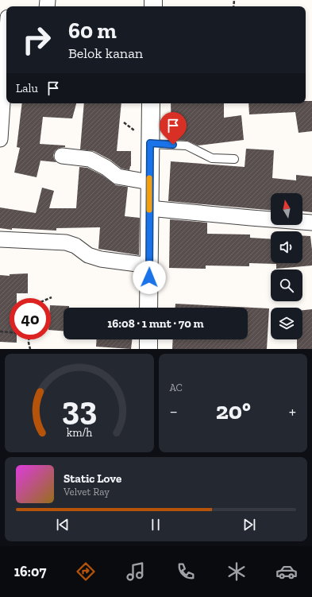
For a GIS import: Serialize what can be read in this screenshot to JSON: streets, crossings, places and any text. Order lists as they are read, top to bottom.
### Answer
{
  "north": "top",
  "page": {
    "turn": ["60 m", "Belok kanan"],
    "then": "Lalu",
    "limit": "40",
    "trip": "16:08 · 1 mnt · 70 m",
    "tile": "AC",
    "heat": ["−", "20°", "+"],
    "song": ["Static Love", "Velvet Ray"],
    "tabs": "16:07",
    "gauge": ["33", "km/h"]
  }
}
